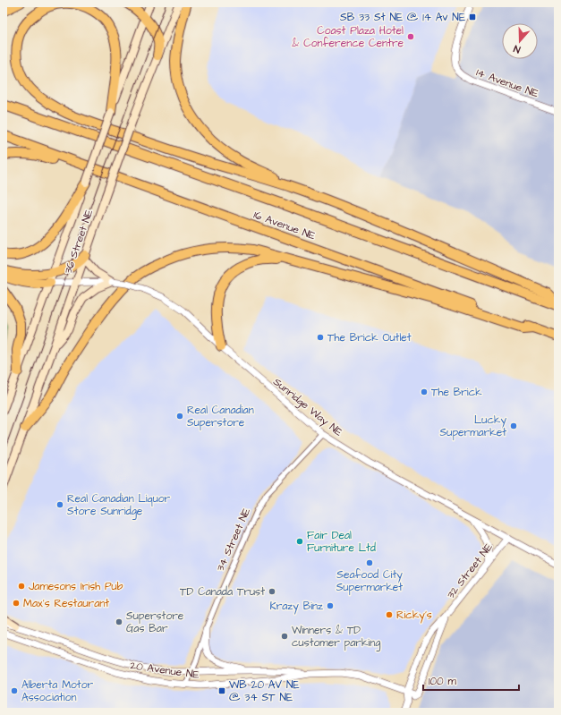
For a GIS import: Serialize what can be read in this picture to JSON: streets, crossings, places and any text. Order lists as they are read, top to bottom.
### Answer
{
  "streets": {
    "highway": ["16 Avenue NE"],
    "main road": ["36 Street NE"],
    "street": [
      "14 Avenue NE",
      "Sunridge Way NE",
      "34 Street NE",
      "32 Street NE",
      "20 Avenue NE"
    ]
  },
  "crossings": [
    ["36 Street NE", "Sunridge Way NE"],
    ["Sunridge Way NE", "34 Street NE"],
    ["Sunridge Way NE", "32 Street NE"],
    ["34 Street NE", "20 Avenue NE"],
    ["32 Street NE", "20 Avenue NE"]
  ],
  "places": {
    "transit": ["SB 33 St NE @ 14 Av NE", "WB 20 AV NE @ 34 ST NE"],
    "other": [
      "Coast Plaza Hotel & Conference Centre",
      "The Brick Outlet",
      "The Brick",
      "Real Canadian Superstore",
      "Lucky Supermarket",
      "Real Canadian Liquor Store Sunridge",
      "Fair Deal Furniture Ltd",
      "Seafood City Supermarket",
      "Jamesons Irish Pub",
      "TD Canada Trust",
      "Max's Restaurant",
      "Krazy Binz",
      "Ricky's",
      "Superstore Gas Bar",
      "Winners & TD customer parking",
      "Alberta Motor Association"
    ]
  },
  "scale_bar": "100 m",
  "north": "bottom"
}
